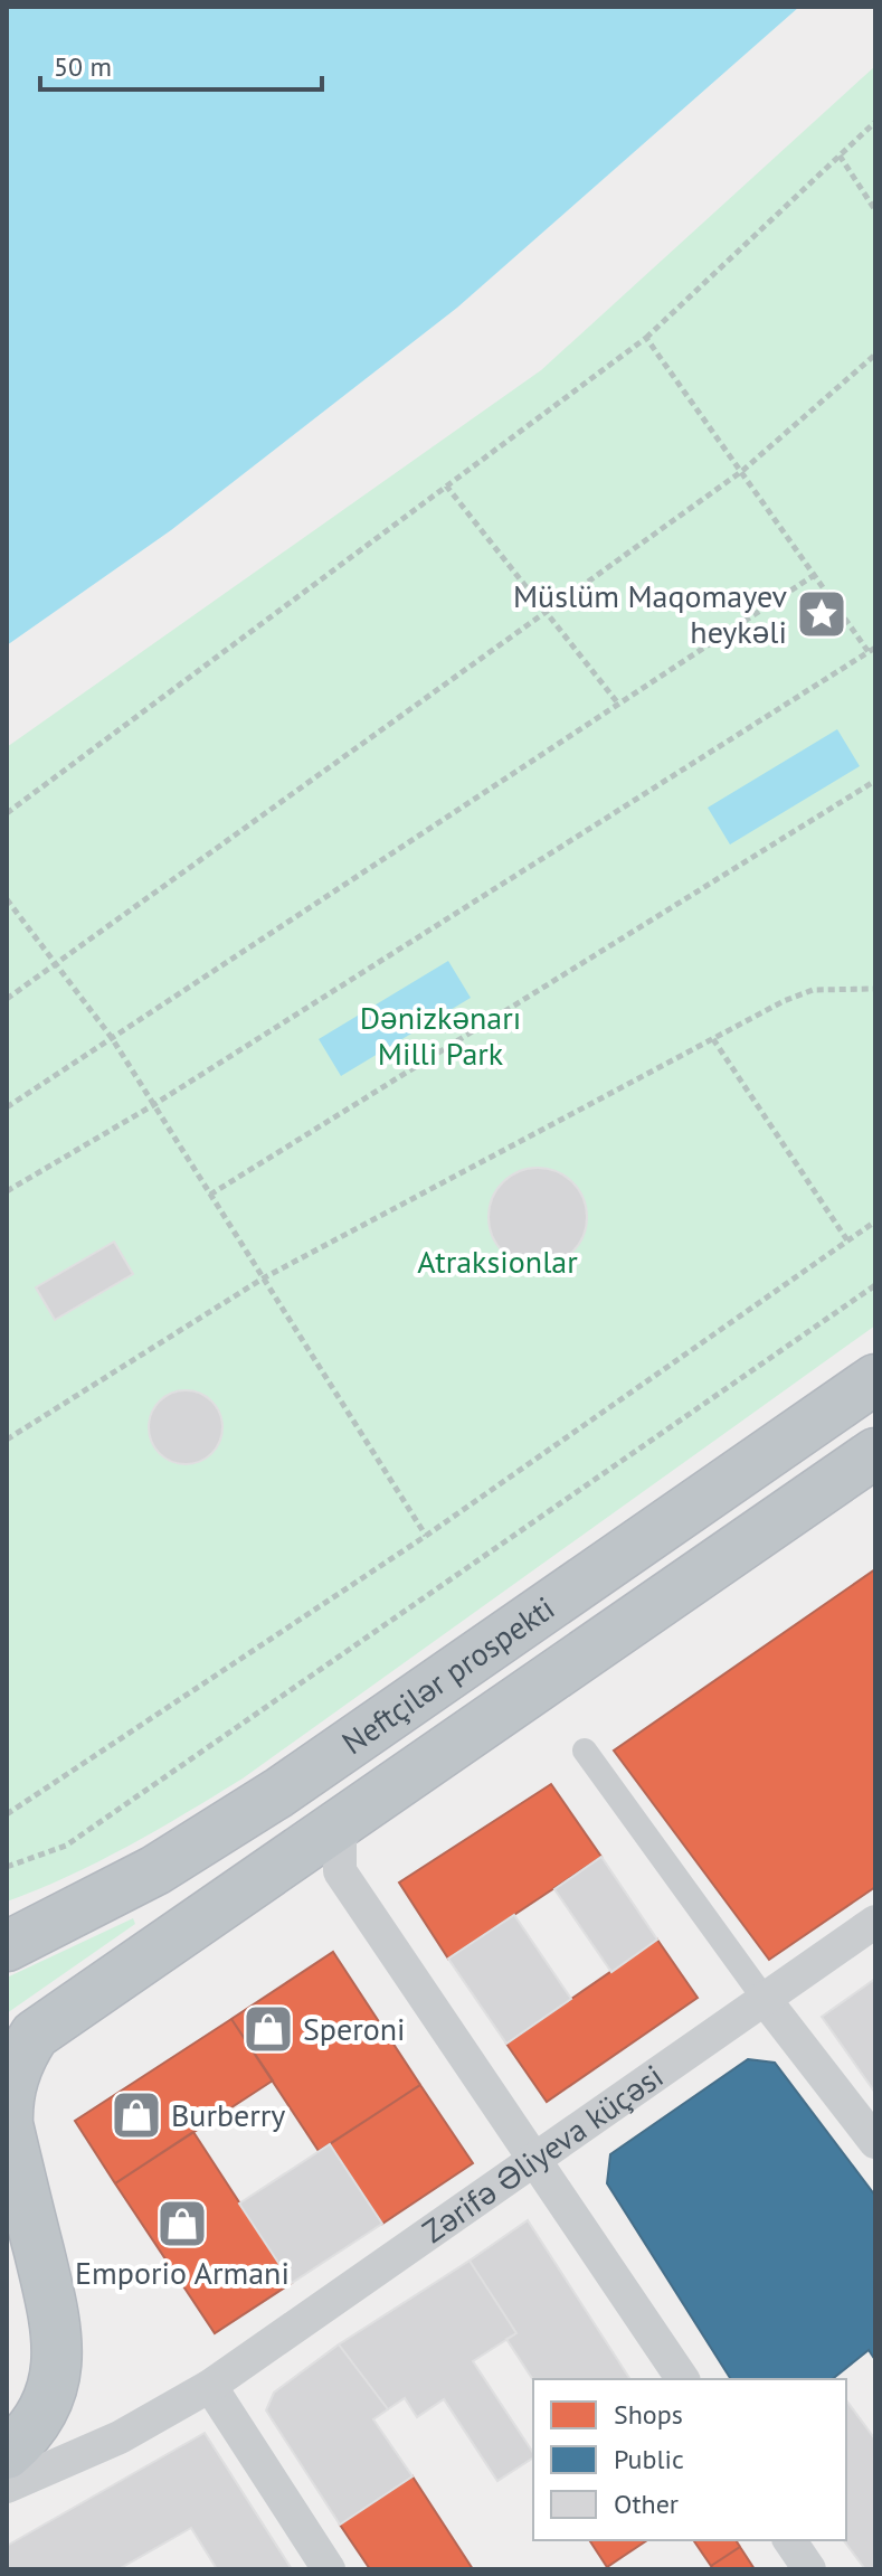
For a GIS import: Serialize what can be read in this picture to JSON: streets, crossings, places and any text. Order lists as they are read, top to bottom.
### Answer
{
  "streets": {
    "highway": ["Neftçilər prospekti"],
    "street": ["Zərifə Əliyeva küçəsi"]
  },
  "parks": ["Dənizkənarı Milli Park", "Atraksionlar"],
  "places": {
    "place": ["Müslüm Maqomayev heykəli"],
    "shop": ["Speroni", "Burberry", "Emporio Armani"]
  },
  "legend": ["Shops", "Public", "Other"],
  "scale_bar": "50 m"
}
